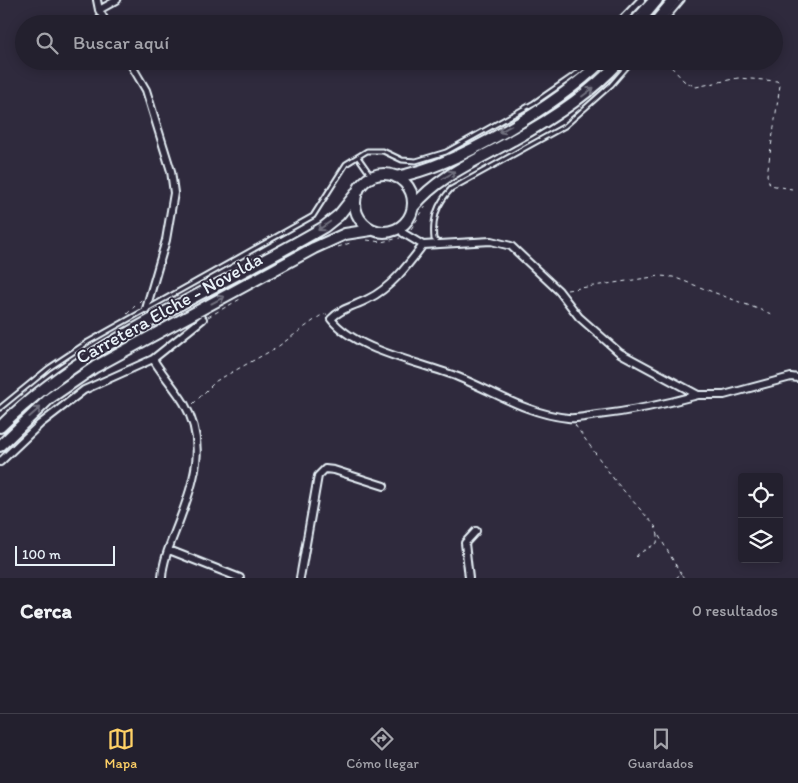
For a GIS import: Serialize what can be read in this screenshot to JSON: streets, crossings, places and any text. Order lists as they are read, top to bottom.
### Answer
{
  "streets": {
    "main road": ["Carretera Elche - Novelda"]
  },
  "scale_bar": "100 m",
  "page": {
    "search": "Buscar aquí",
    "scale": "100 m",
    "heading": ["Cerca", "0 resultados"],
    "nav": ["Mapa", "Cómo llegar", "Guardados"]
  }
}
